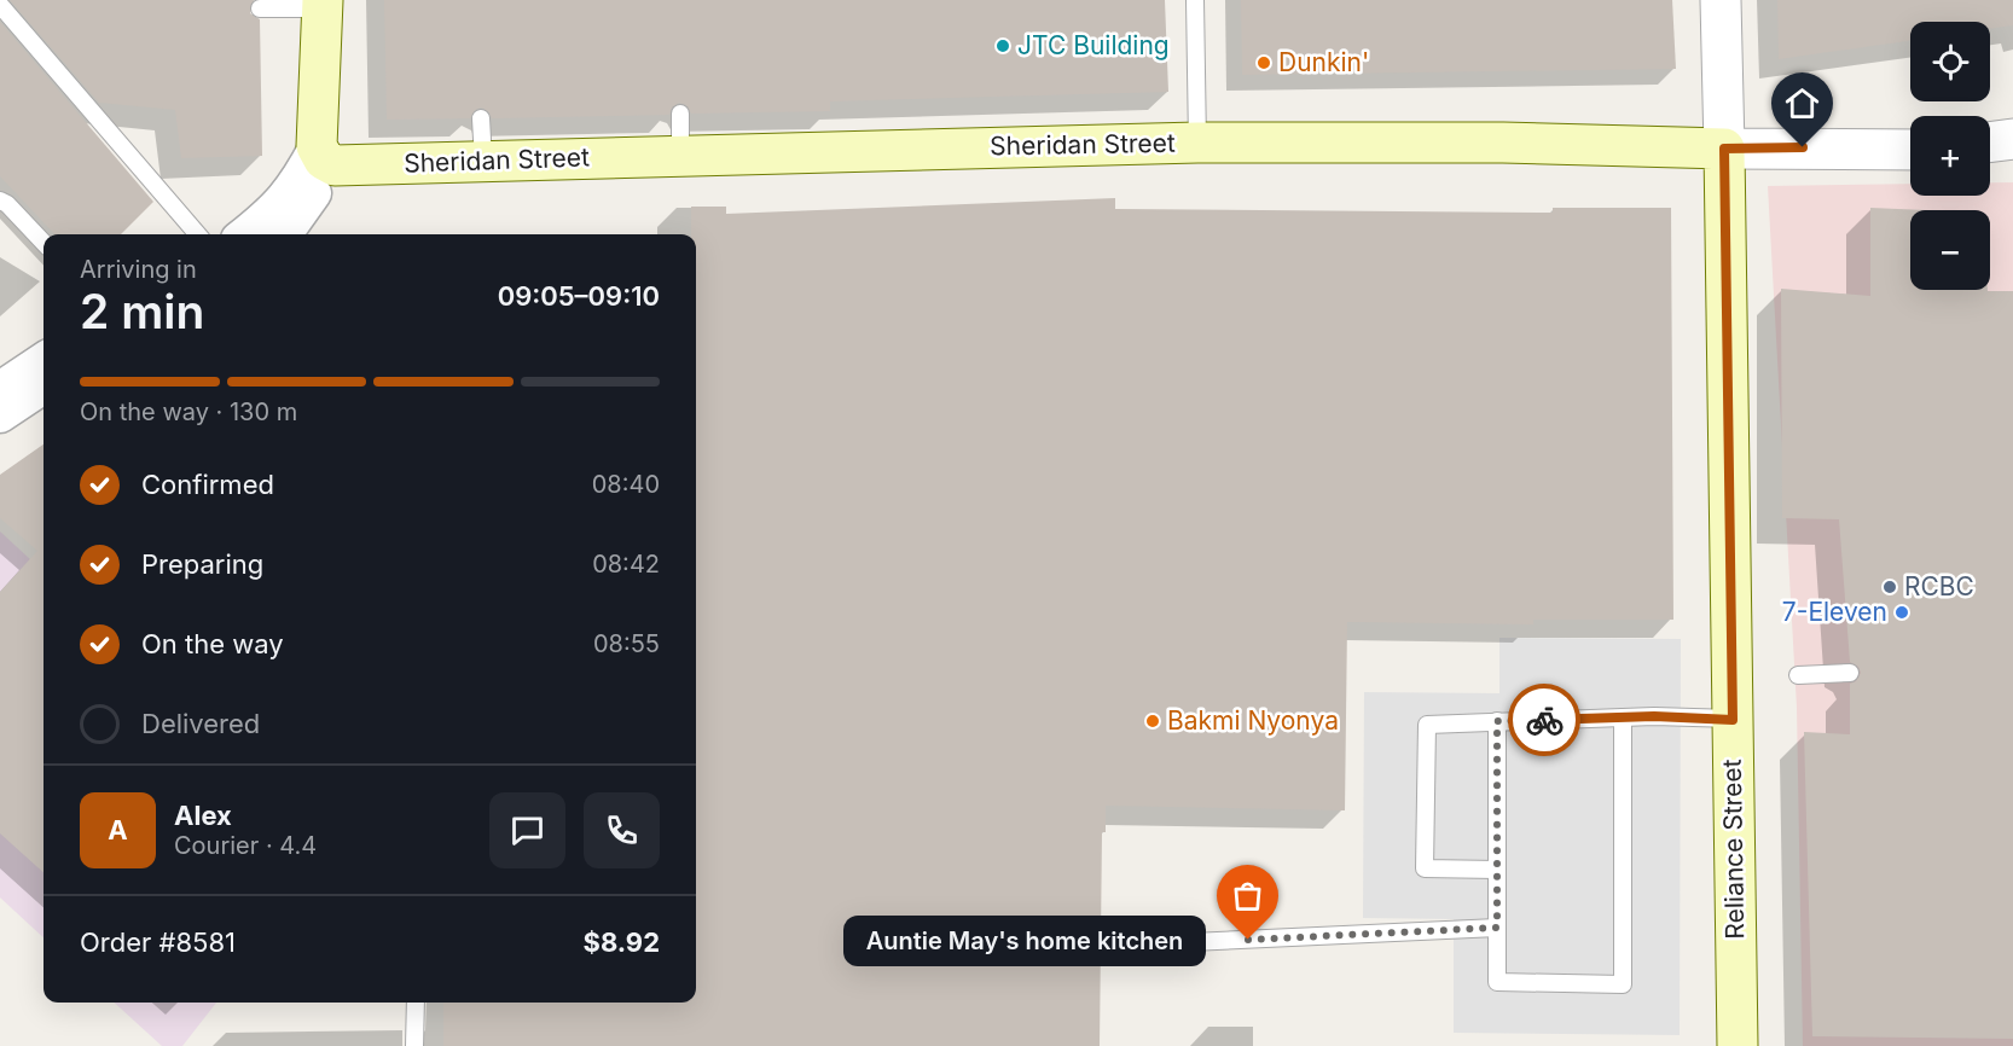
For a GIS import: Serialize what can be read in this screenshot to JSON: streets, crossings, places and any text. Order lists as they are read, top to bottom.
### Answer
{
  "streets": {
    "main road": ["Sheridan Street", "Reliance Street"]
  },
  "crossings": [
    ["Sheridan Street", "Reliance Street"]
  ],
  "places": [
    "JTC Building",
    "Dunkin'",
    "RCBC",
    "7-Eleven",
    "Bakmi Nyonya",
    "Auntie May's home kitchen"
  ],
  "page": {
    "map_buttons": ["+", "−"],
    "heading": ["2 min", "Arriving in", "09:05–09:10"],
    "panel": [
      "Alex",
      "Courier · 4.4",
      "Order #8581",
      "$8.92"
    ],
    "bar": "On the way · 130 m",
    "list": [
      ["Confirmed", "08:40"],
      ["Preparing", "08:42"],
      ["On the way", "08:55"],
      "Delivered"
    ],
    "round": "A",
    "bubble": "Auntie May's home kitchen"
  }
}
